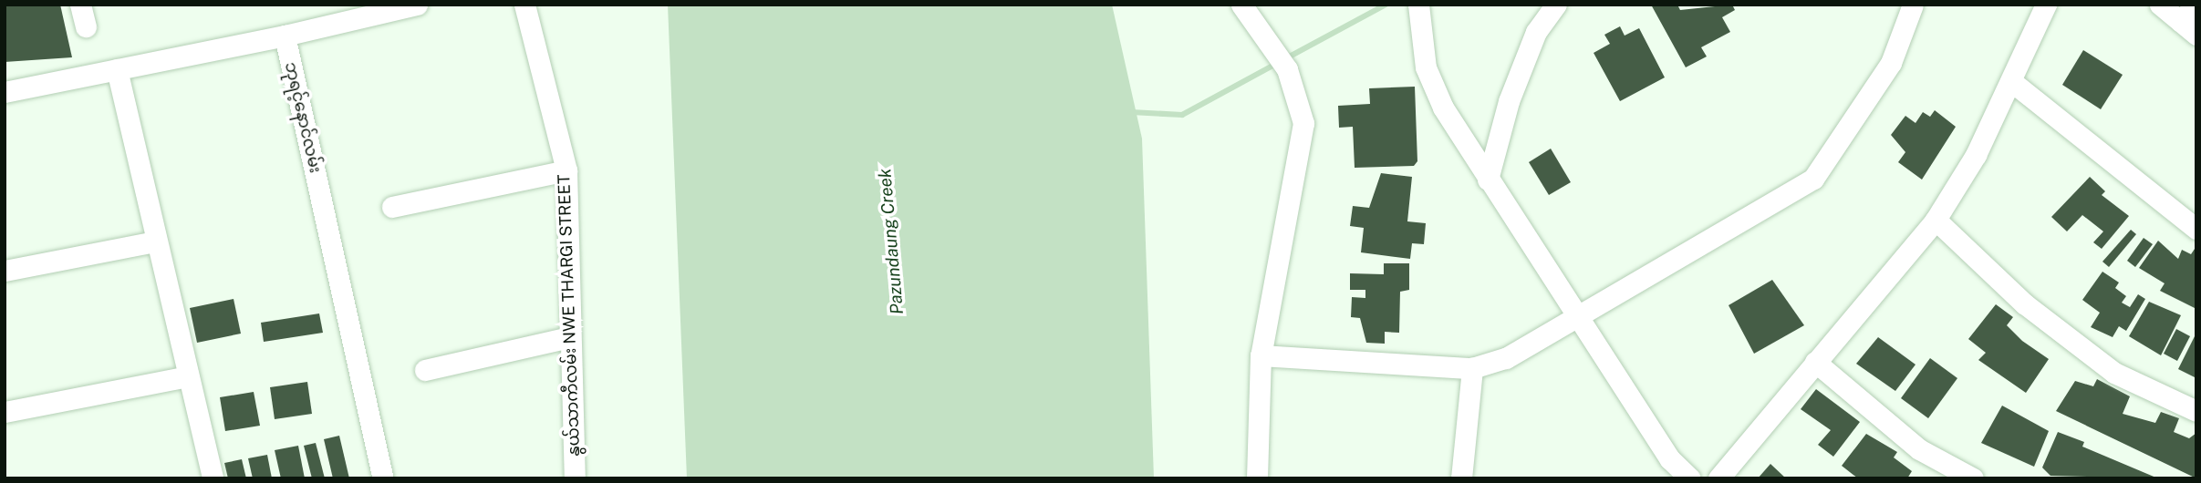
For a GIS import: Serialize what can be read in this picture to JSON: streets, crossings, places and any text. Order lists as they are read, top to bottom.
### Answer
{
  "streets": {
    "street": ["ဘုရင့်နောင်လမ်း", "နွယ်သာကီလမ်း NWE THARGI STREET"]
  },
  "water": ["Pazundaung Creek"]
}
